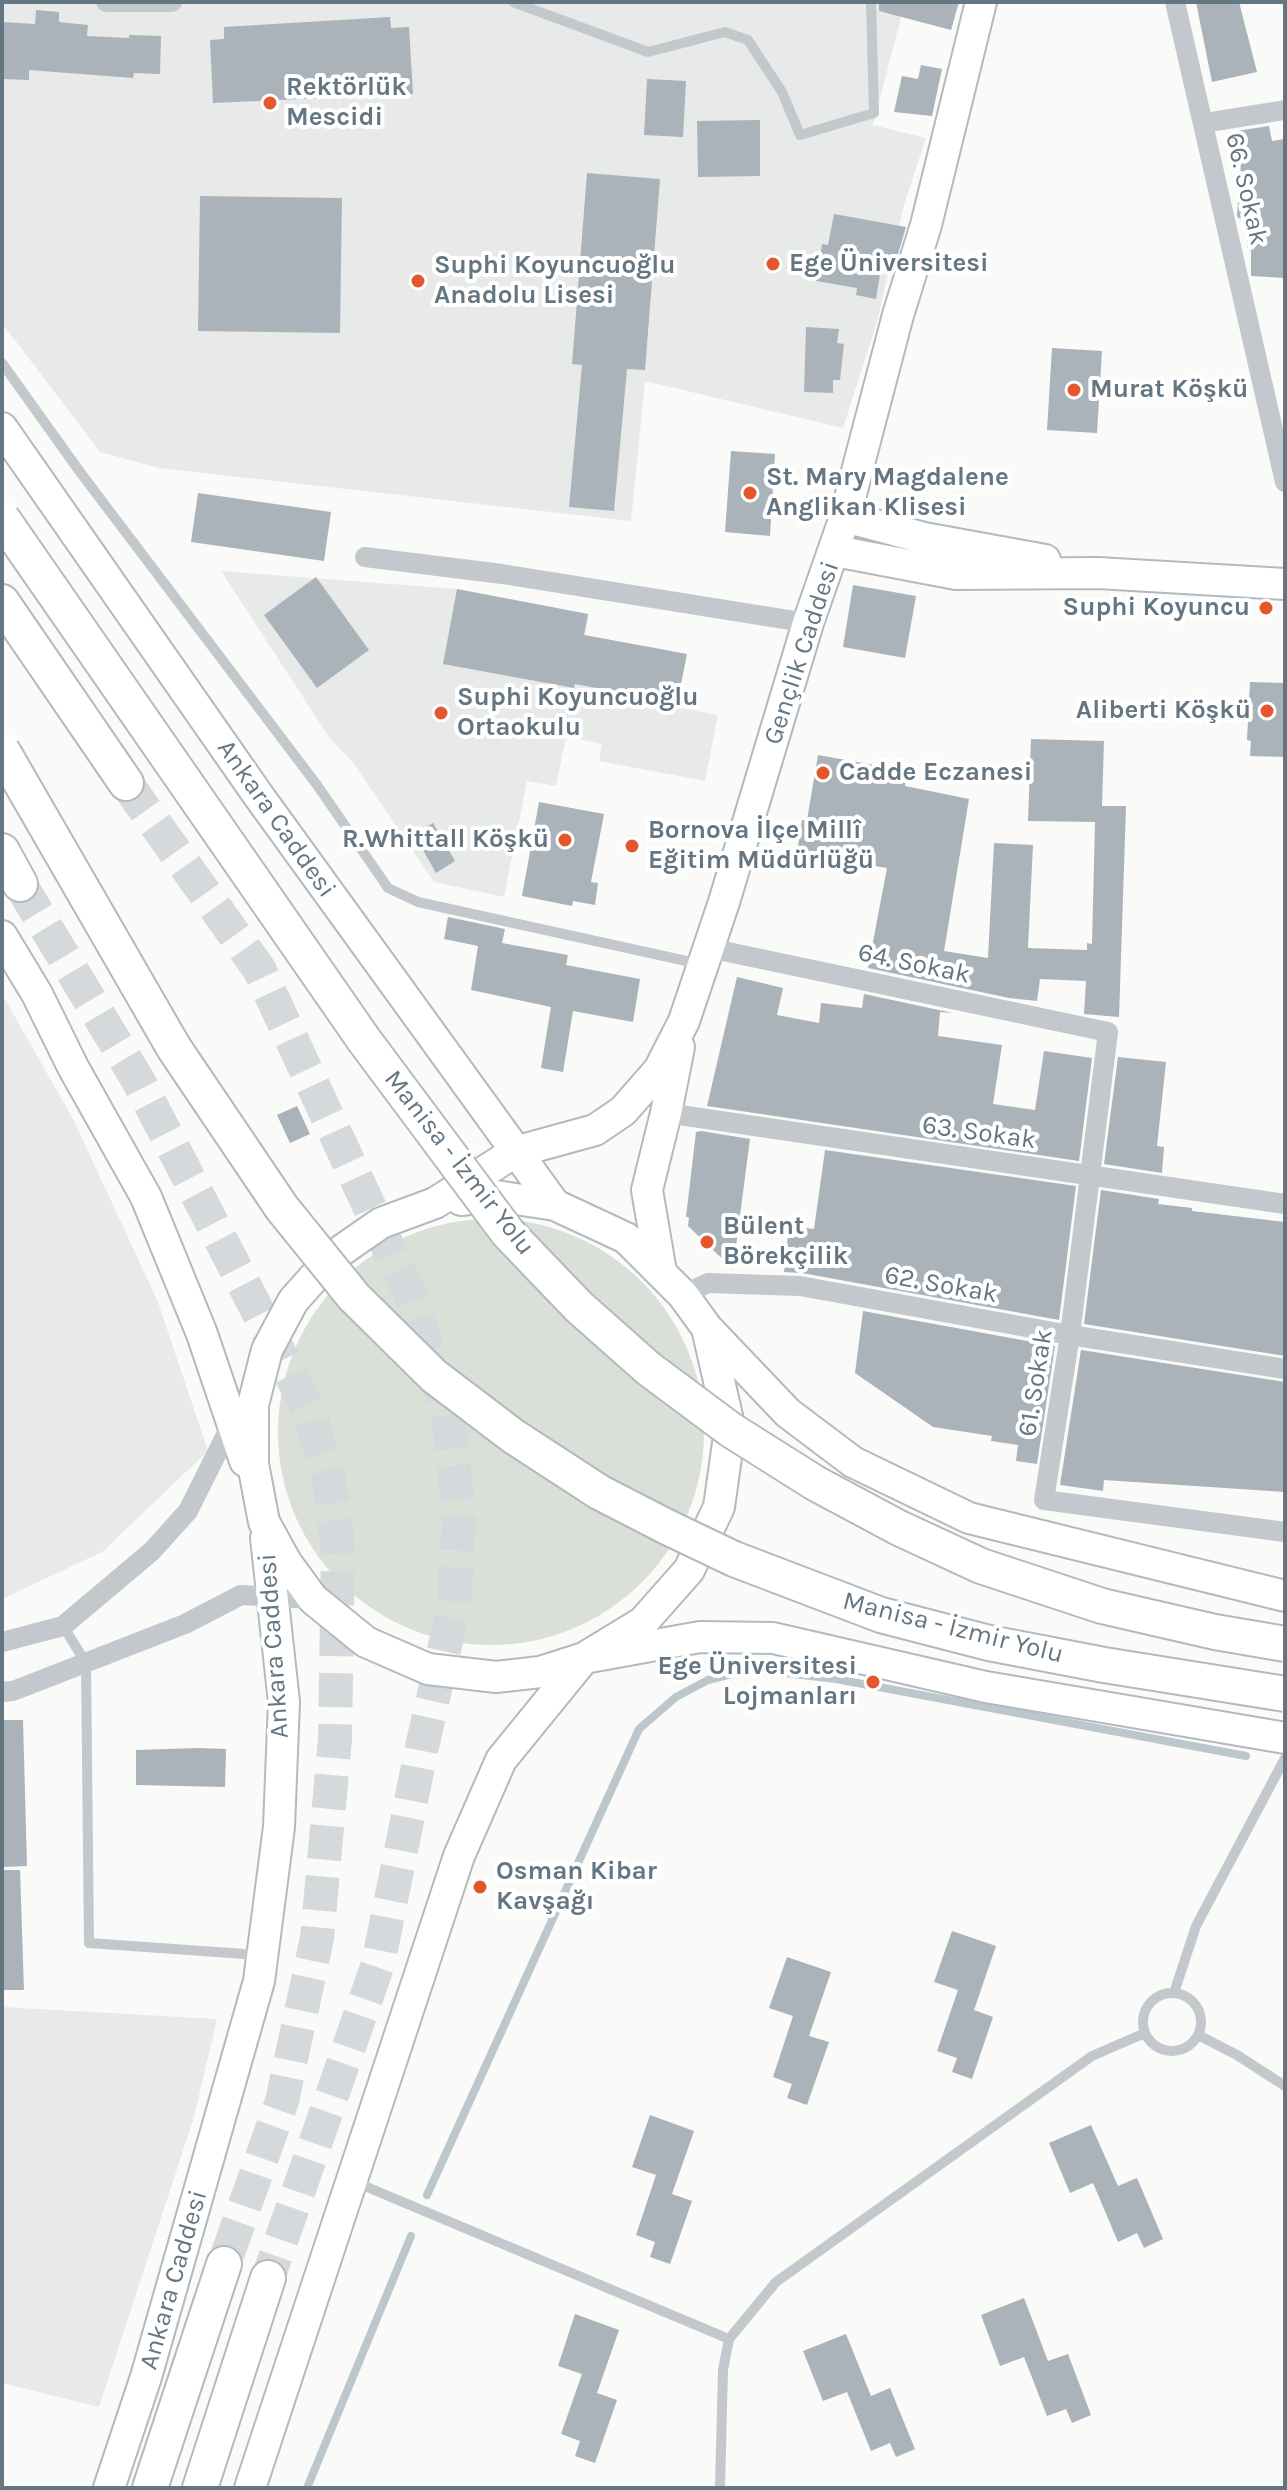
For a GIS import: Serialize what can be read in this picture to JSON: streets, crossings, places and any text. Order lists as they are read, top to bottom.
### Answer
{
  "streets": {
    "highway": ["Ankara Caddesi", "Manisa - İzmir Yolu"],
    "main road": ["Gençlik Caddesi"],
    "street": [
      "66. Sokak",
      "64. Sokak",
      "63. Sokak",
      "62. Sokak",
      "61. Sokak"
    ]
  },
  "crossings": [
    ["Gençlik Caddesi", "Ankara Caddesi"],
    ["Gençlik Caddesi", "64. Sokak"],
    ["Gençlik Caddesi", "63. Sokak"],
    ["64. Sokak", "61. Sokak"],
    ["63. Sokak", "61. Sokak"],
    ["62. Sokak", "61. Sokak"]
  ],
  "places": [
    "Rektörlük Mescidi",
    "Ege Üniversitesi",
    "Suphi Koyuncuoğlu Anadolu Lisesi",
    "Murat Köşkü",
    "St. Mary Magdalene Anglikan Klisesi",
    "Suphi Koyuncu",
    "Aliberti Köşkü",
    "Suphi Koyuncuoğlu Ortaokulu",
    "Cadde Eczanesi",
    "R.Whittall Köşkü",
    "Bornova İlçe Millî Eğitim Müdürlüğü",
    "Bülent Börekçilik",
    "Ege Üniversitesi Lojmanları",
    "Osman Kibar Kavşağı"
  ]
}
